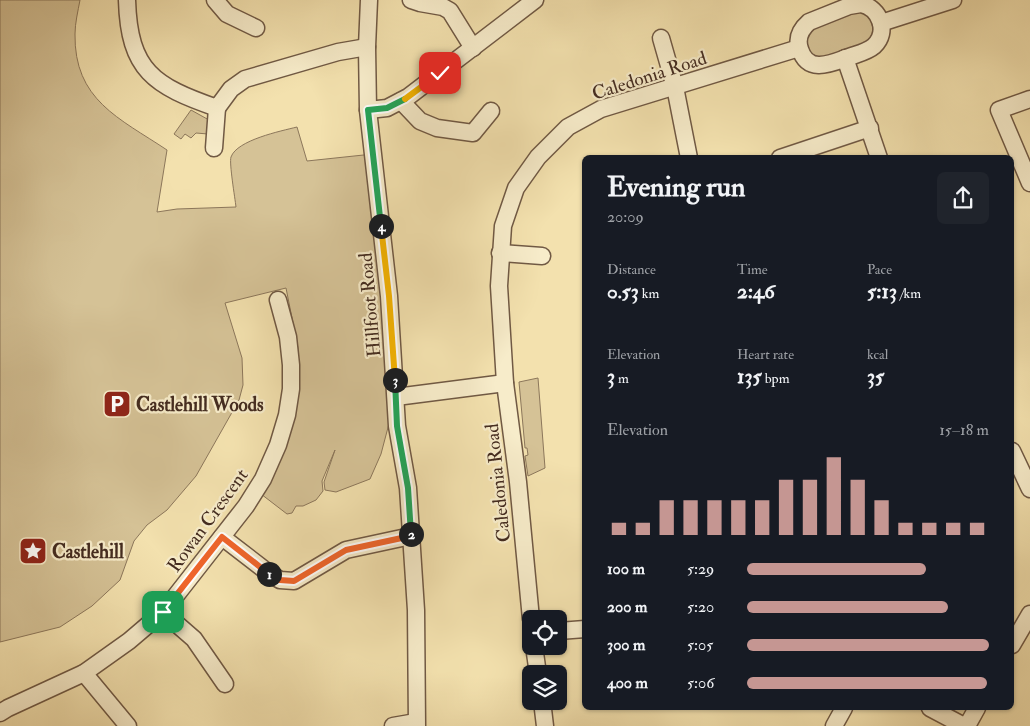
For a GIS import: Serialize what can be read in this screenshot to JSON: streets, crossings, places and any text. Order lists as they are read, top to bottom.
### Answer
{
  "streets": {
    "street": ["Caledonia Road", "Hillfoot Road", "Rowan Crescent"]
  },
  "places": {
    "parking": ["Castlehill Woods"],
    "place": ["Castlehill"]
  },
  "page": {
    "heading": ["Evening run", "20:09"],
    "pins": [
      "4",
      "3",
      "2",
      "1"
    ],
    "stats": [
      ["Distance", "0.53 km"],
      ["Time", "2:46"],
      ["Pace", "5:13 /km"],
      ["Elevation", "3 m"],
      ["Heart rate", "135 bpm"],
      ["kcal", "35"]
    ],
    "chart": ["Elevation", "15–18 m"],
    "list": [
      {
        "name": "100 m",
        "note": "5:29"
      },
      {
        "name": "200 m",
        "note": "5:20"
      },
      {
        "name": "300 m",
        "note": "5:05"
      },
      {
        "name": "400 m",
        "note": "5:06"
      }
    ]
  }
}
